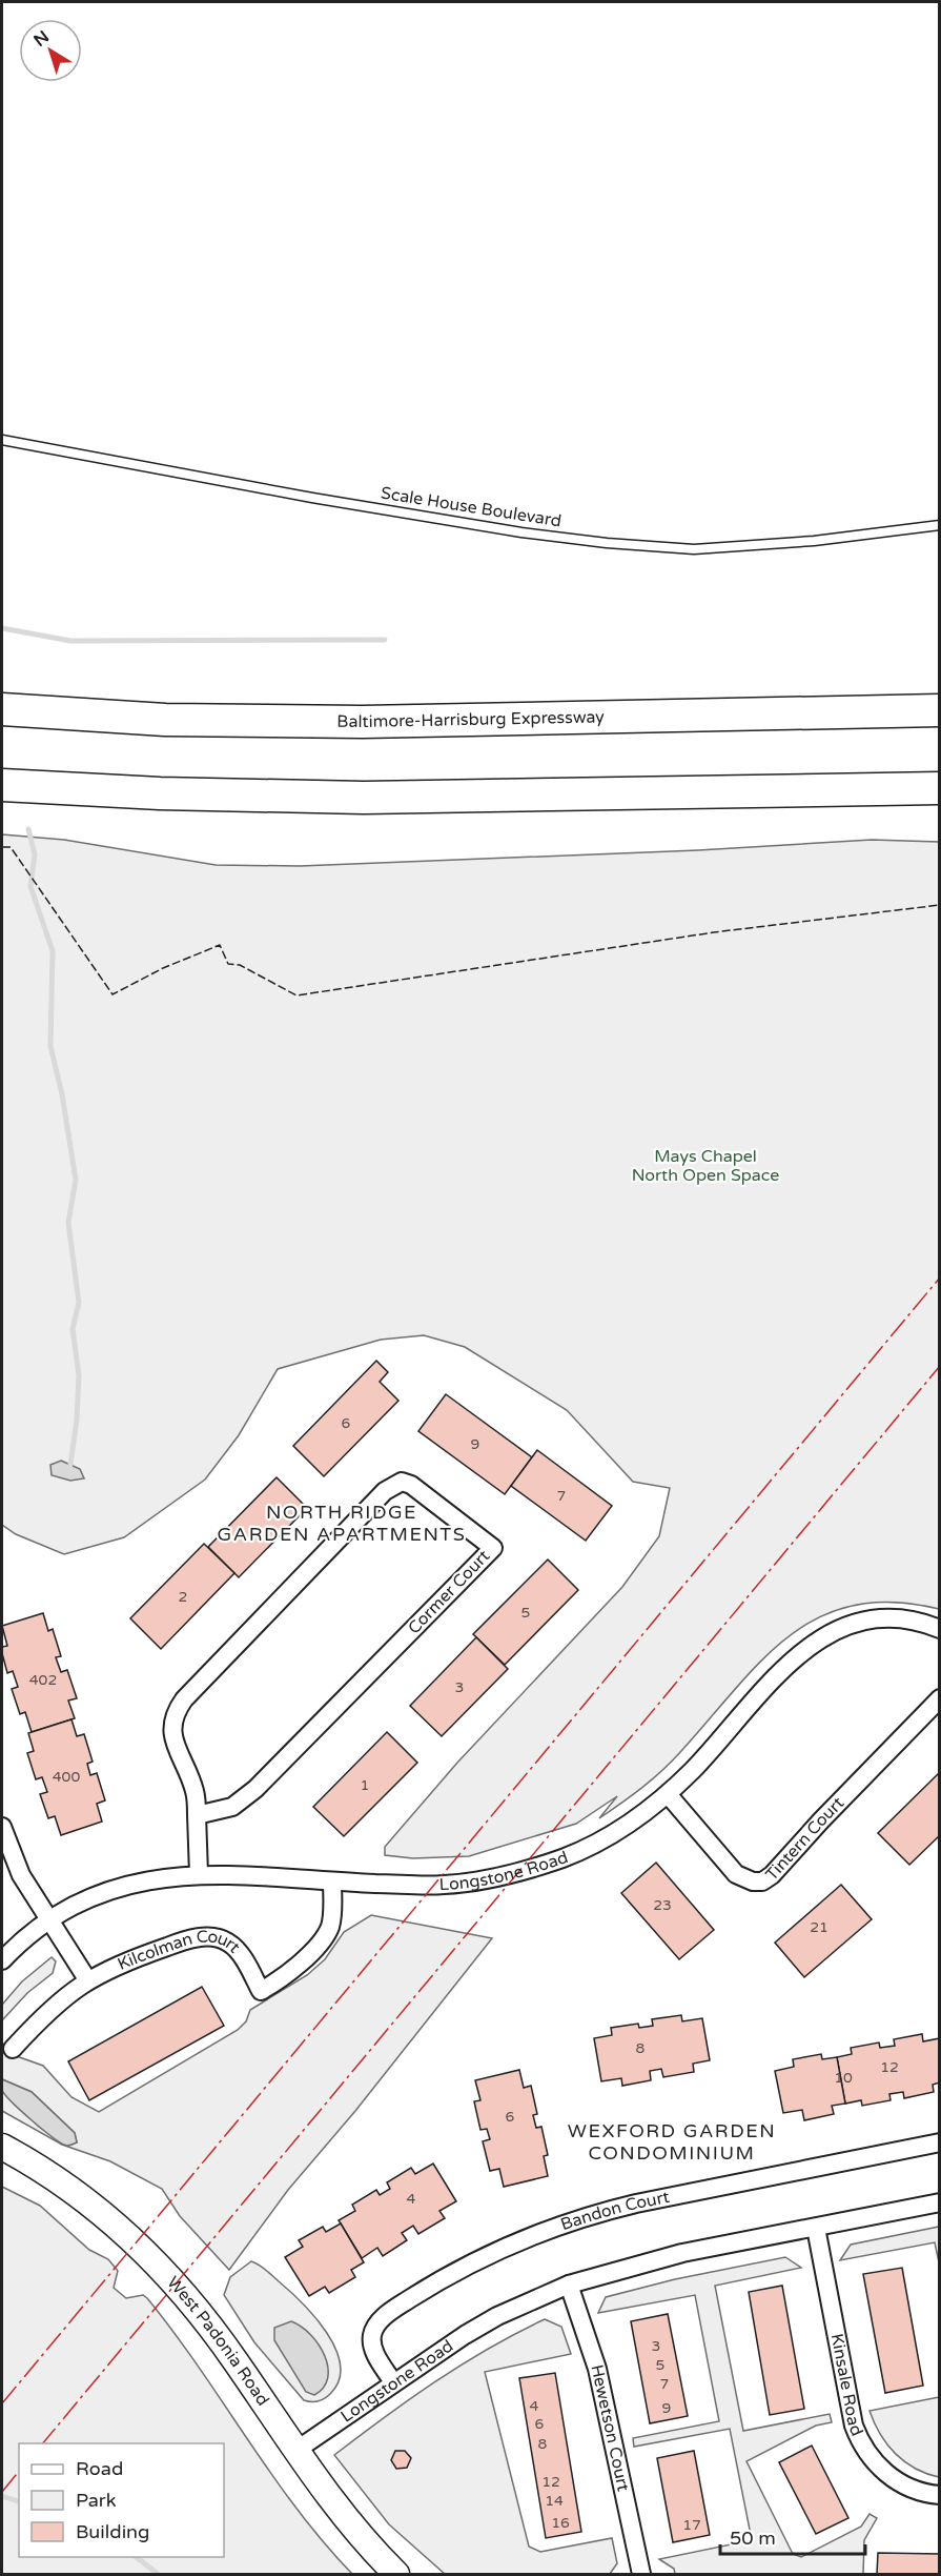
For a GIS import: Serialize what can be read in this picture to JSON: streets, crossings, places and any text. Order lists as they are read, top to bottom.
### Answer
{
  "streets": {
    "highway": ["Baltimore-Harrisburg Expressway"],
    "main road": ["West Padonia Road"],
    "street": [
      "Cormer Court",
      "Tintern Court",
      "Longstone Road",
      "Kilcolman Court",
      "Bandon Court",
      "Kinsale Road",
      "Hewetson Court"
    ],
    "lane": ["Scale House Boulevard"]
  },
  "crossings": [
    ["Cormer Court", "Longstone Road"],
    ["Tintern Court", "Longstone Road"],
    ["Longstone Road", "Kilcolman Court"],
    ["Longstone Road", "Bandon Court"],
    ["Longstone Road", "West Padonia Road"],
    ["Longstone Road", "Kinsale Road"],
    ["Longstone Road", "Hewetson Court"]
  ],
  "districts": ["NORTH RIDGE GARDEN APARTMENTS", "WEXFORD GARDEN CONDOMINIUM"],
  "parks": ["Mays Chapel North Open Space"],
  "house_numbers": [
    "6",
    "9",
    "7",
    "2",
    "5",
    "402",
    "3",
    "400",
    "1",
    "23",
    "21",
    "8",
    "12",
    "10",
    "6",
    "4",
    "3",
    "5",
    "7",
    "4",
    "9",
    "6",
    "8",
    "12",
    "14",
    "16",
    "17"
  ],
  "legend": ["Road", "Park", "Building"],
  "scale_bar": "50 m",
  "north": "top left"
}
